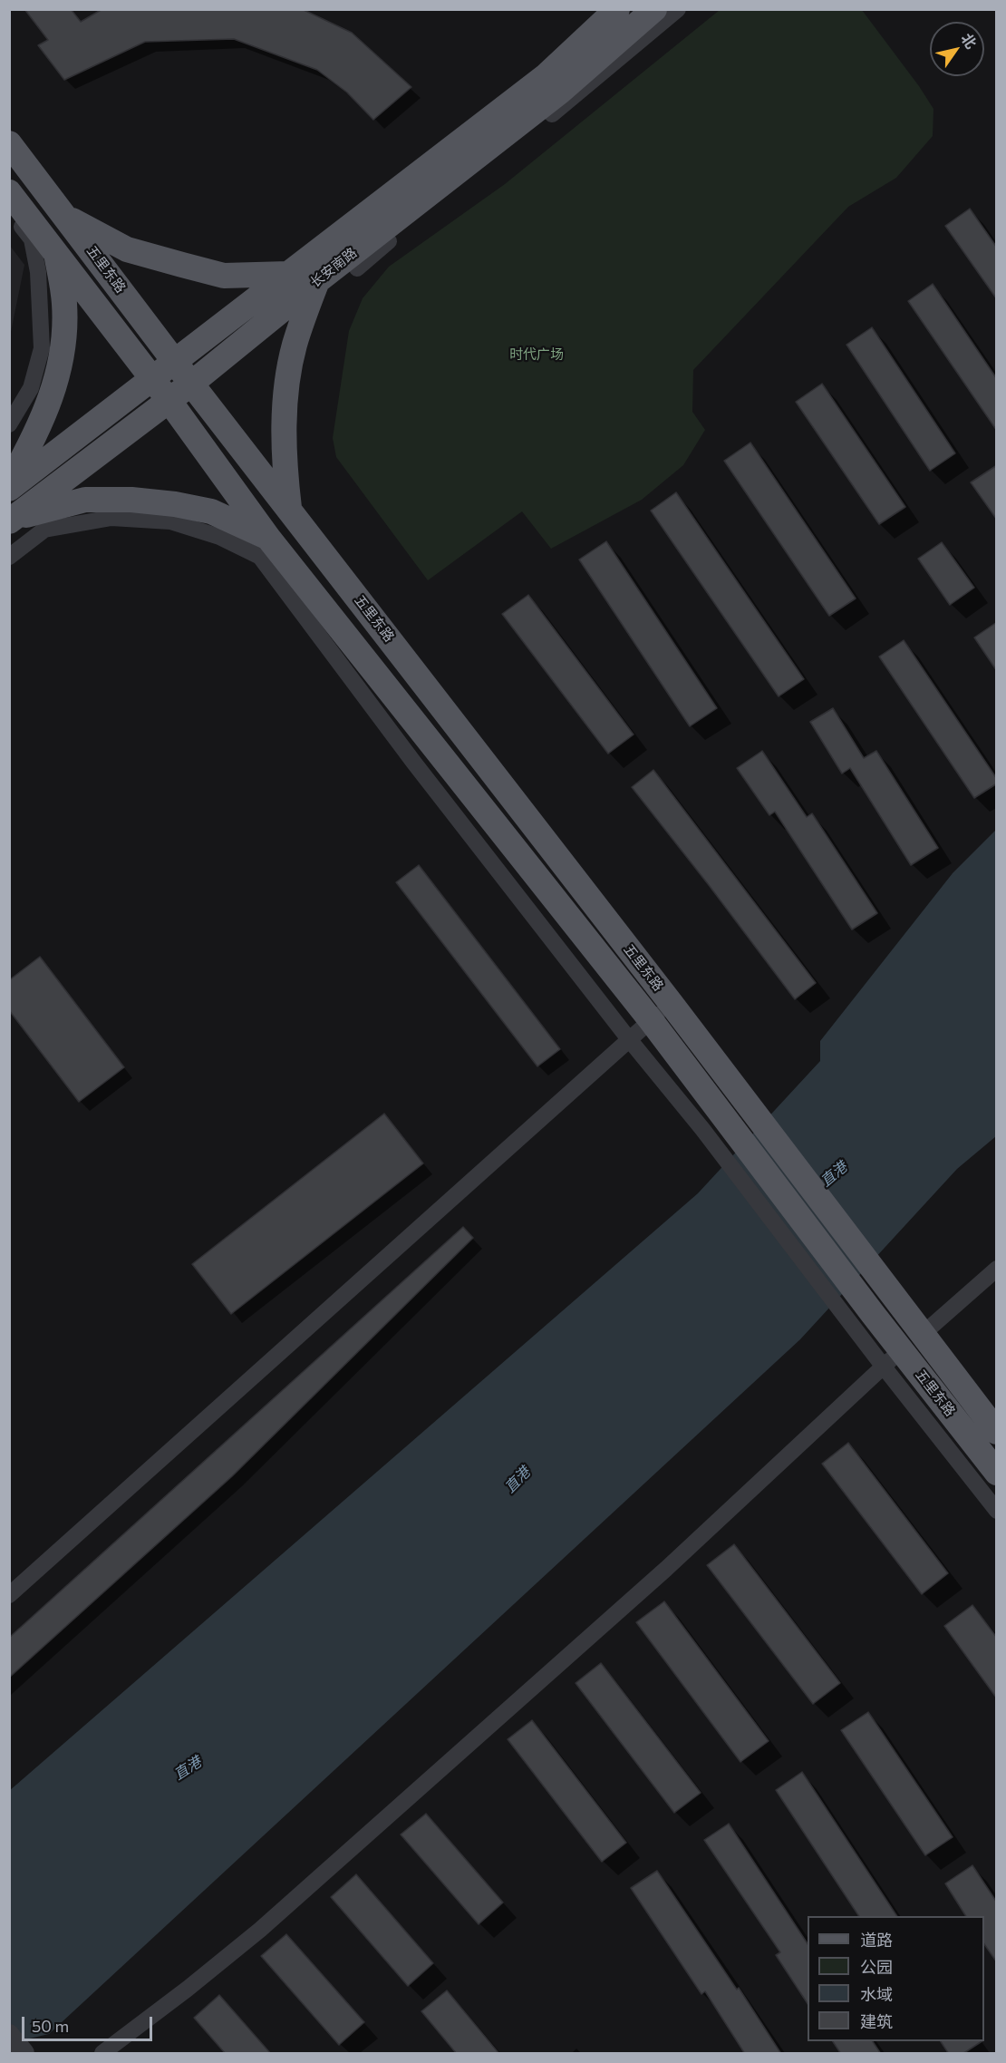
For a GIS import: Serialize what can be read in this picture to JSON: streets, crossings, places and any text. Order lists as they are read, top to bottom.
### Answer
{
  "streets": {
    "main road": ["长安南路", "五里东路"]
  },
  "crossings": [
    ["长安南路", "五里东路"]
  ],
  "water": ["直港"],
  "parks": ["时代广场"],
  "legend": [
    "道路",
    "公园",
    "水域",
    "建筑"
  ],
  "scale_bar": "50 m",
  "north": "top right"
}
